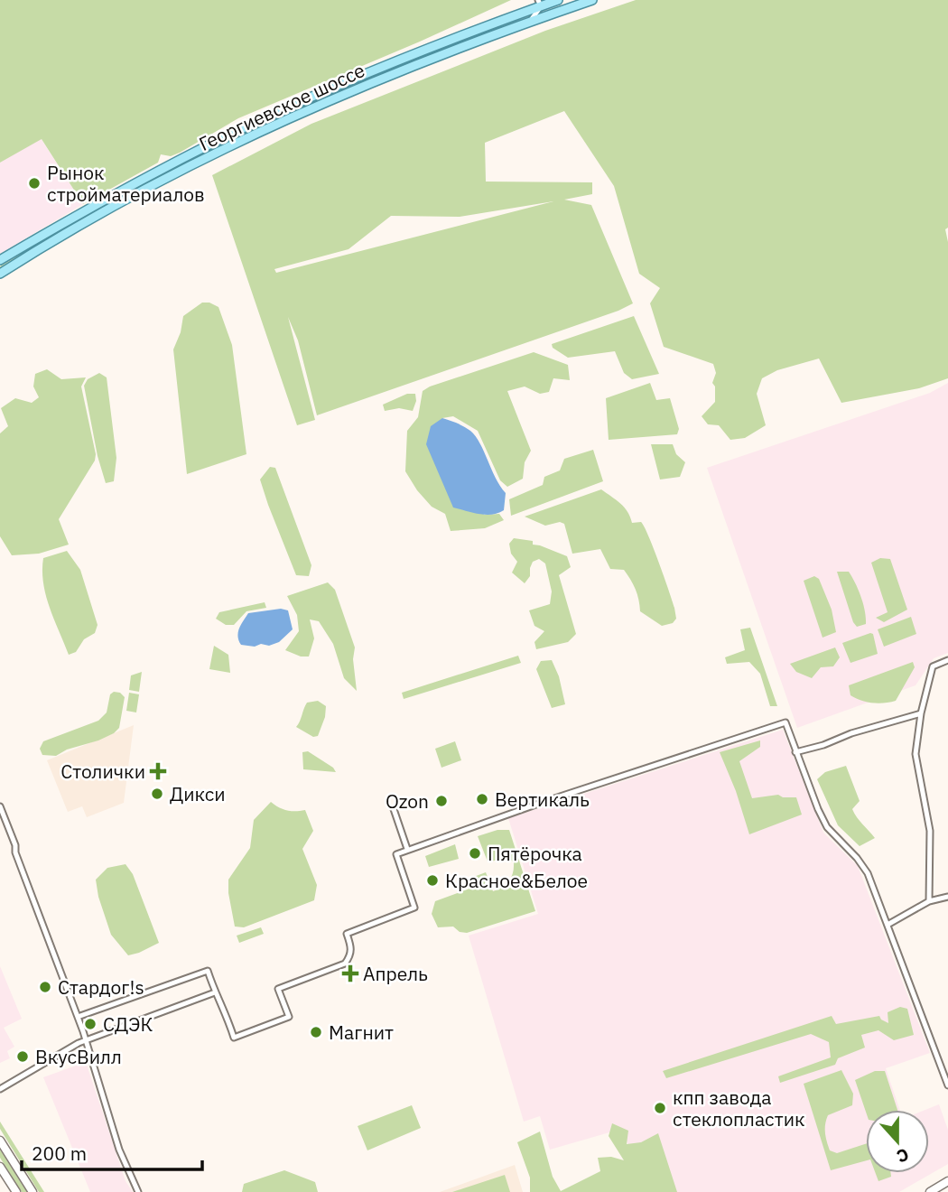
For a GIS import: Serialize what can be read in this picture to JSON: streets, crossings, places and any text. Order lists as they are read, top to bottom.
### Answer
{
  "streets": {
    "main road": ["Георгиевское шоссе"]
  },
  "places": {
    "other": [
      "Рынок стройматериалов",
      "Дикси",
      "Вертикаль",
      "Ozon",
      "Пятёрочка",
      "Красное&Белое",
      "Стардог!s",
      "СДЭК",
      "Магнит",
      "ВкусВилл",
      "кпп завода стеклопластик"
    ],
    "health": ["Столички", "Апрель"]
  },
  "scale_bar": "200 m",
  "north": "bottom"
}
